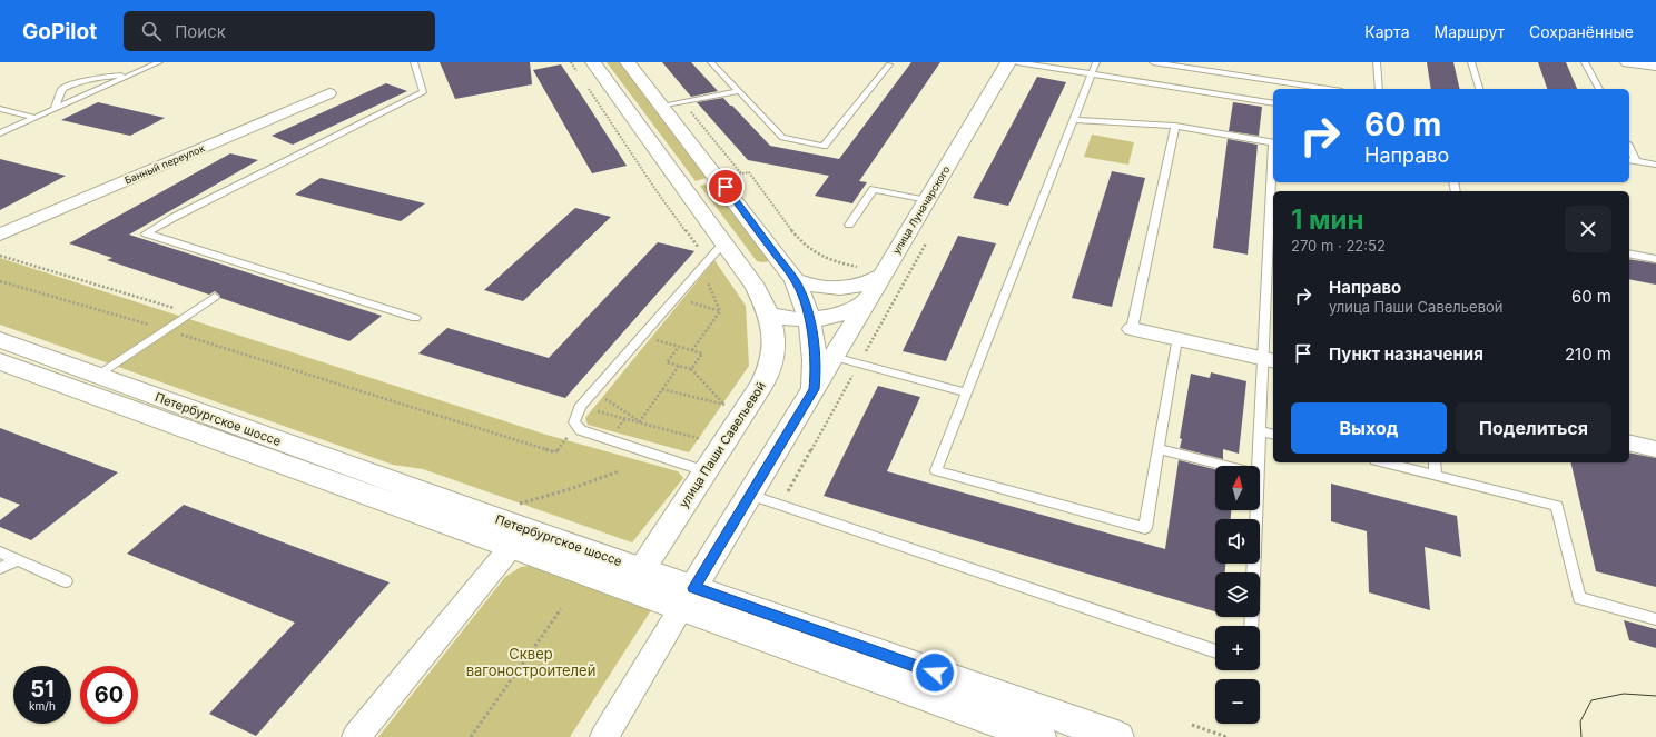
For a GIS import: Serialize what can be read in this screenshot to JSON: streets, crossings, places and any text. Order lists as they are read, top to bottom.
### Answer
{
  "streets": {
    "main road": ["улица Луначарского", "Петербургское шоссе", "улица Паши Савельевой"],
    "street": ["Банный переулок"]
  },
  "crossings": [
    ["Петербургское шоссе", "улица Паши Савельевой"]
  ],
  "parks": ["Сквер вагоностроителей"],
  "north": "top",
  "page": {
    "header": "GoPilot",
    "search": "Поиск",
    "nav": ["Карта", "Маршрут", "Сохранённые"],
    "turn": ["60 m", "Направо"],
    "heading": ["1 мин", "270 m · 22:52"],
    "list": [
      {
        "name": "Направо",
        "note": "улица Паши Савельевой",
        "value": "60 m"
      },
      {
        "name": "Пункт назначения",
        "value": "210 m"
      }
    ],
    "buttons": ["Выход", "Поделиться"],
    "map_buttons": ["+", "−"],
    "speed": "51 km/h",
    "limit": "60"
  }
}
